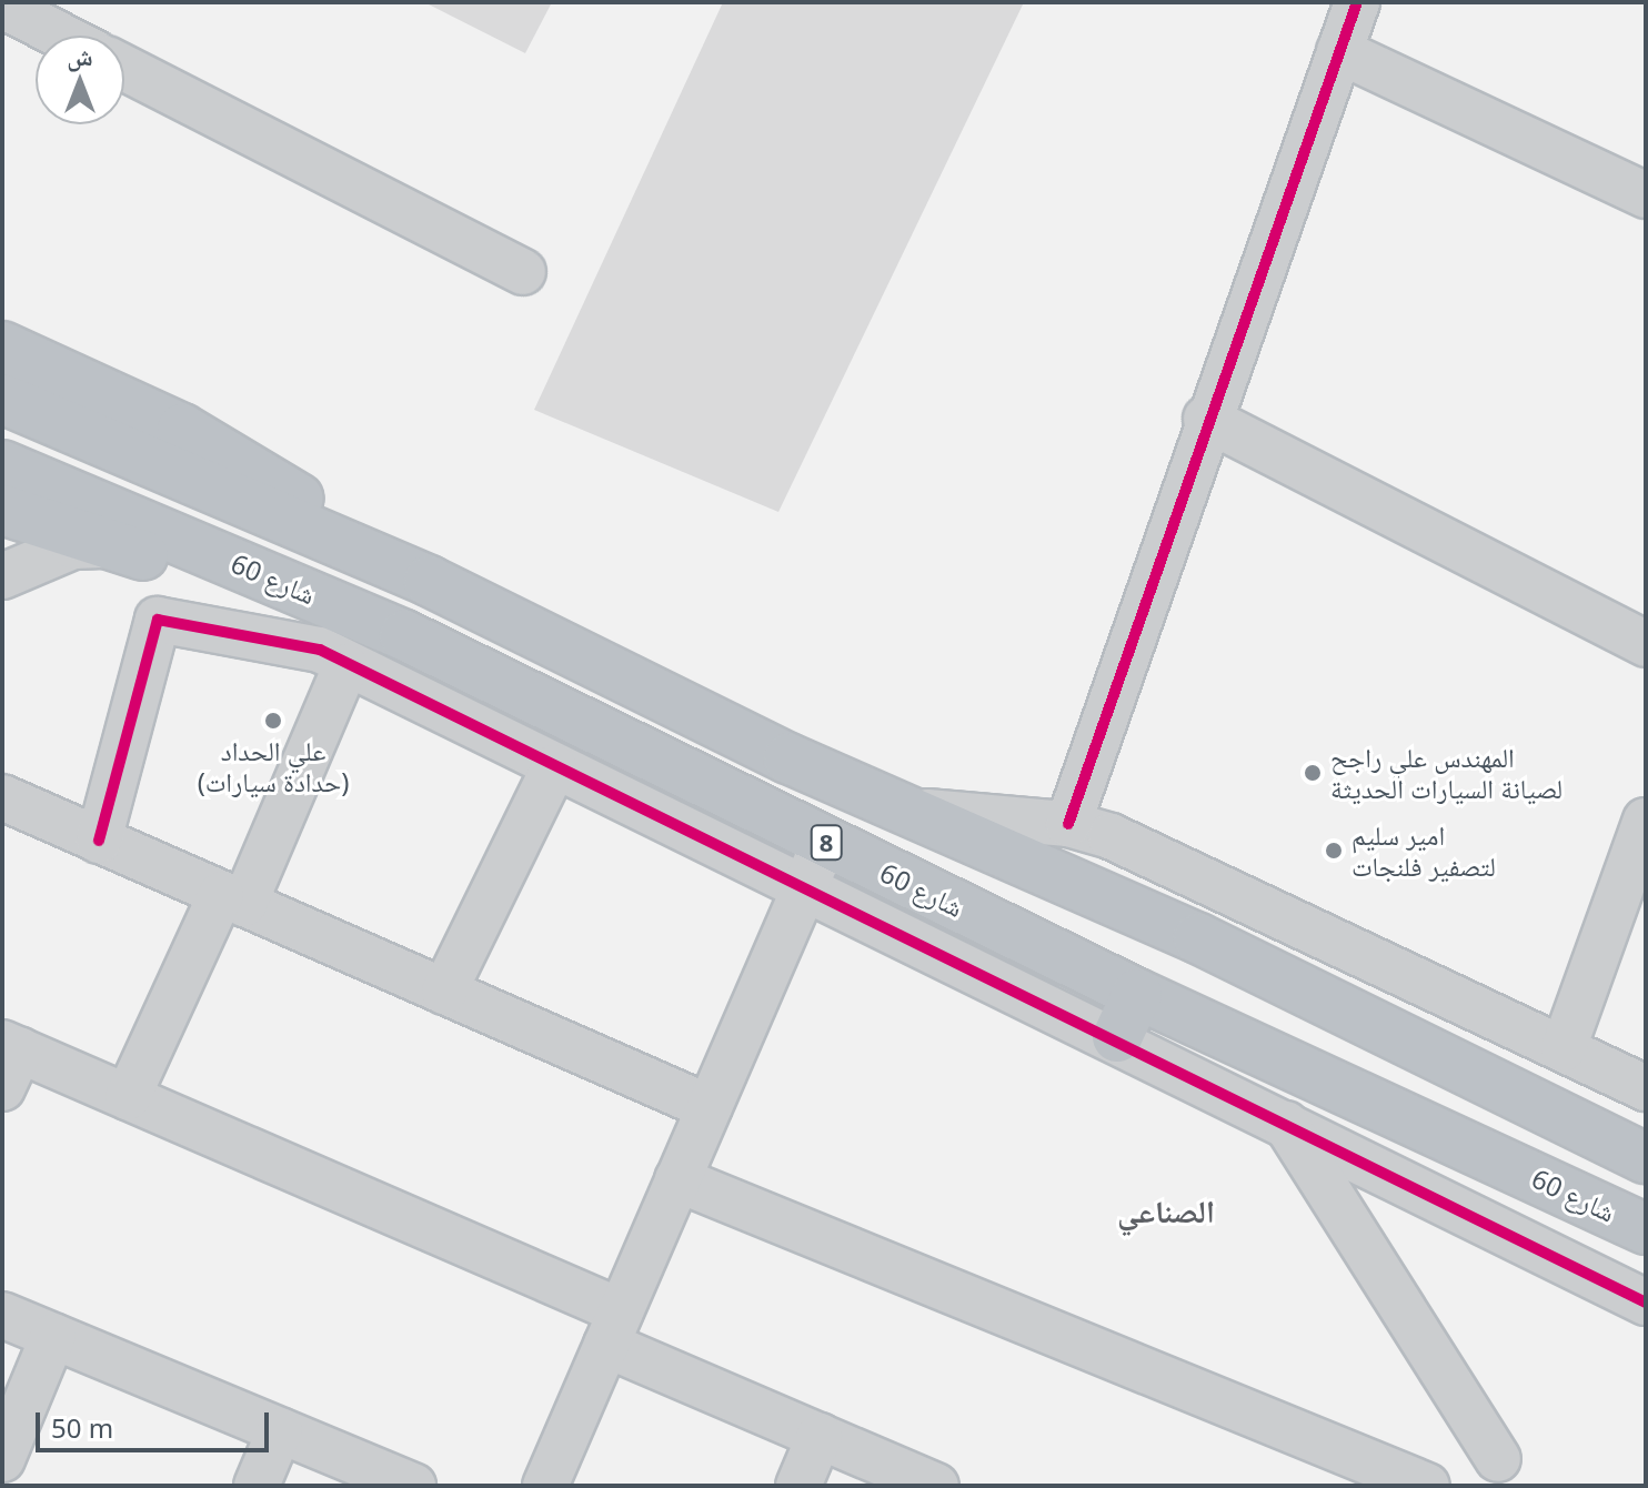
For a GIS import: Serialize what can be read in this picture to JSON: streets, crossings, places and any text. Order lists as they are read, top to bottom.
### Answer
{
  "streets": {
    "highway": ["شارع 60", "8"]
  },
  "districts": ["الصناعي"],
  "places": ["علي الحداد (حدادة سيارات)", "المهندس علي راجح لصيانة السيارات الحديثة", "امير سليم لتصفير فلنجات"],
  "scale_bar": "50 m",
  "north": "top"
}
